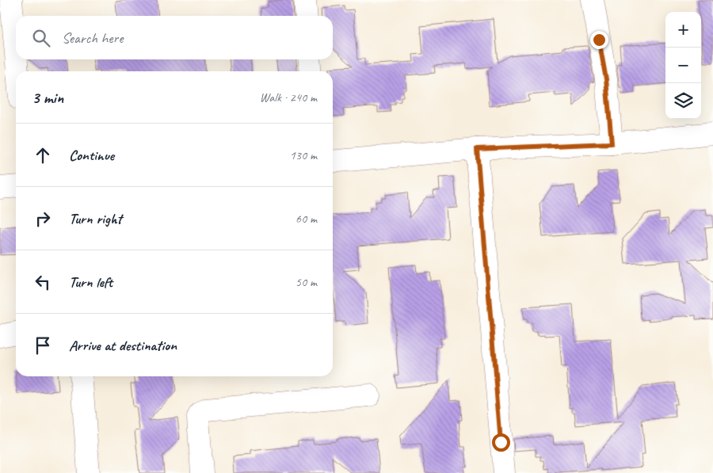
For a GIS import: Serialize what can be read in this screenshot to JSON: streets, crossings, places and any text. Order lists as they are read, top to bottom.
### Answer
{
  "page": {
    "map_buttons": ["+", "−"],
    "search": "Search here",
    "heading": ["3 min", "Walk · 240 m"],
    "list": [
      ["Continue", "130 m"],
      ["Turn right", "60 m"],
      ["Turn left", "50 m"],
      "Arrive at destination"
    ]
  }
}
